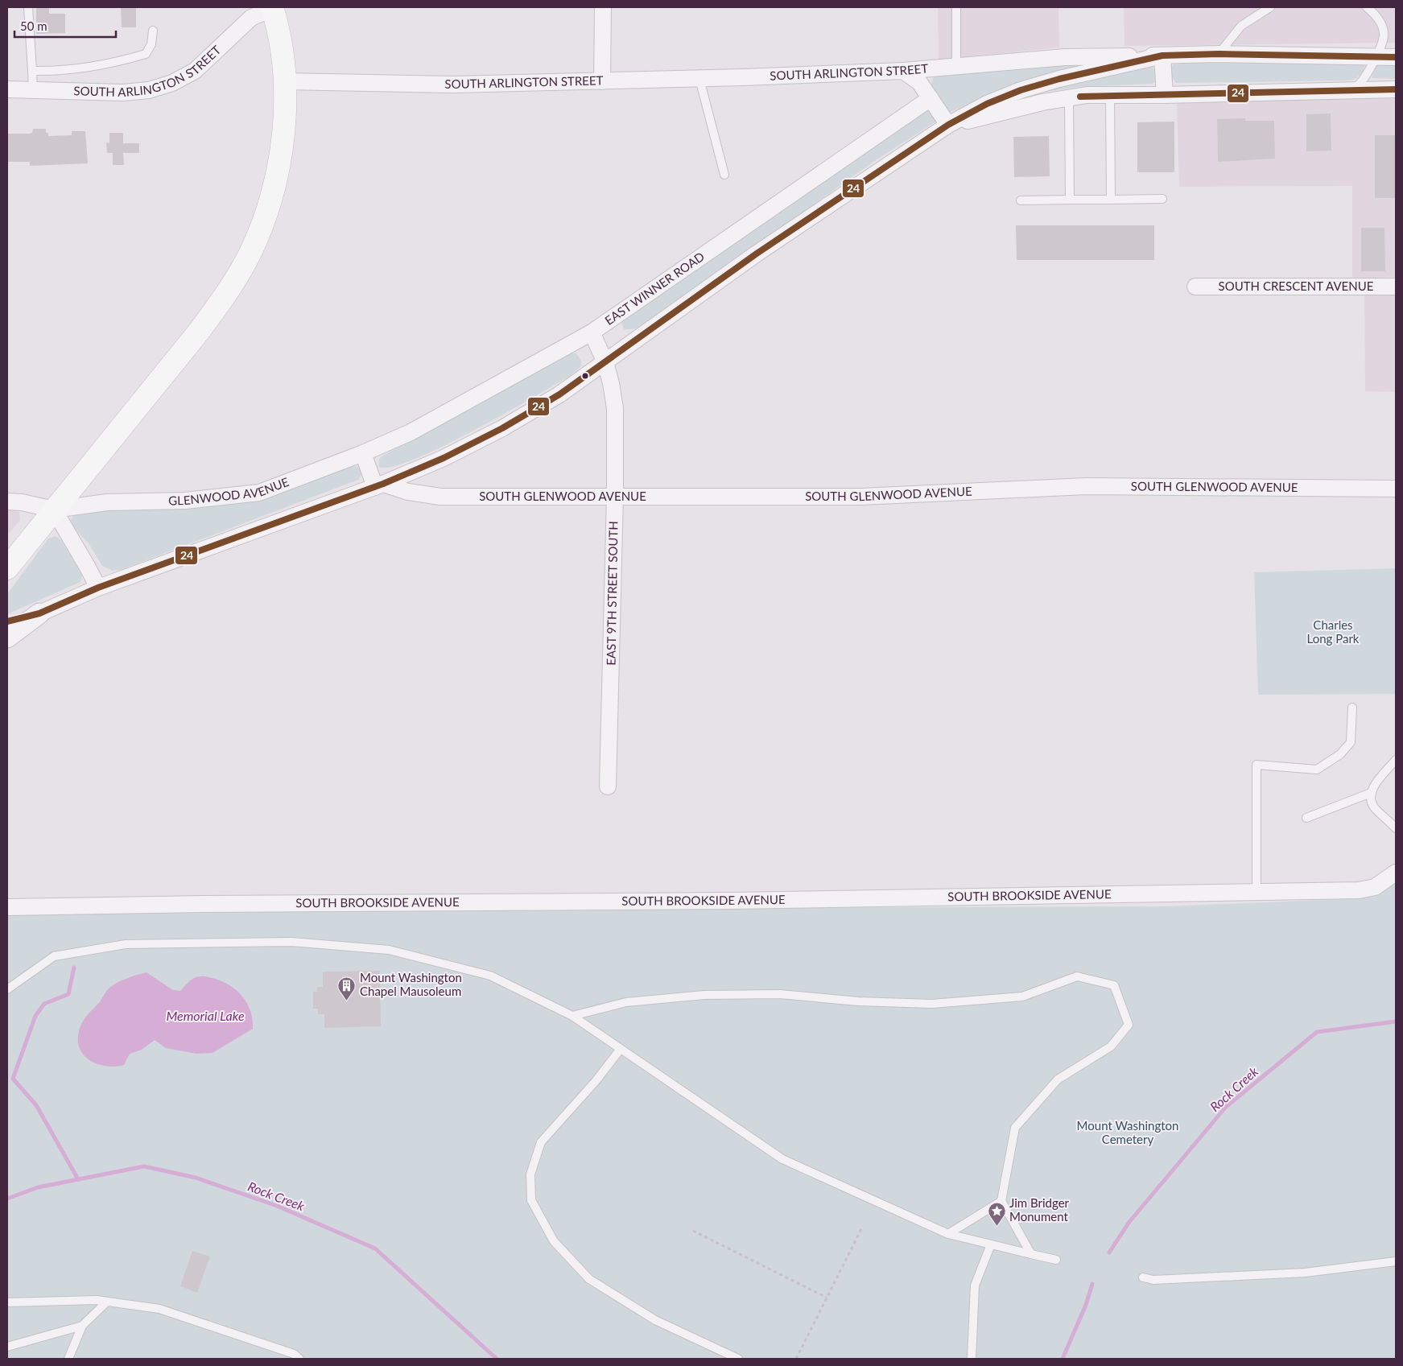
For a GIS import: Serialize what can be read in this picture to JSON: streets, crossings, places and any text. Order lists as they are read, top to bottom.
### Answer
{
  "streets": {
    "street": [
      "SOUTH ARLINGTON STREET",
      "SOUTH CRESCENT AVENUE",
      "EAST WINNER ROAD",
      "SOUTH GLENWOOD AVENUE",
      "GLENWOOD AVENUE",
      "EAST 9TH STREET SOUTH",
      "SOUTH BROOKSIDE AVENUE"
    ]
  },
  "crossings": [
    ["EAST WINNER ROAD", "GLENWOOD AVENUE"],
    ["EAST WINNER ROAD", "EAST 9TH STREET SOUTH"],
    ["SOUTH GLENWOOD AVENUE", "EAST 9TH STREET SOUTH"]
  ],
  "water": ["Memorial Lake", "Rock Creek"],
  "parks": ["Charles Long Park", "Mount Washington Cemetery"],
  "places": {
    "building": ["Mount Washington Chapel Mausoleum"],
    "place": ["Jim Bridger Monument"]
  },
  "lines": ["transit line 24"],
  "scale_bar": "50 m"
}
